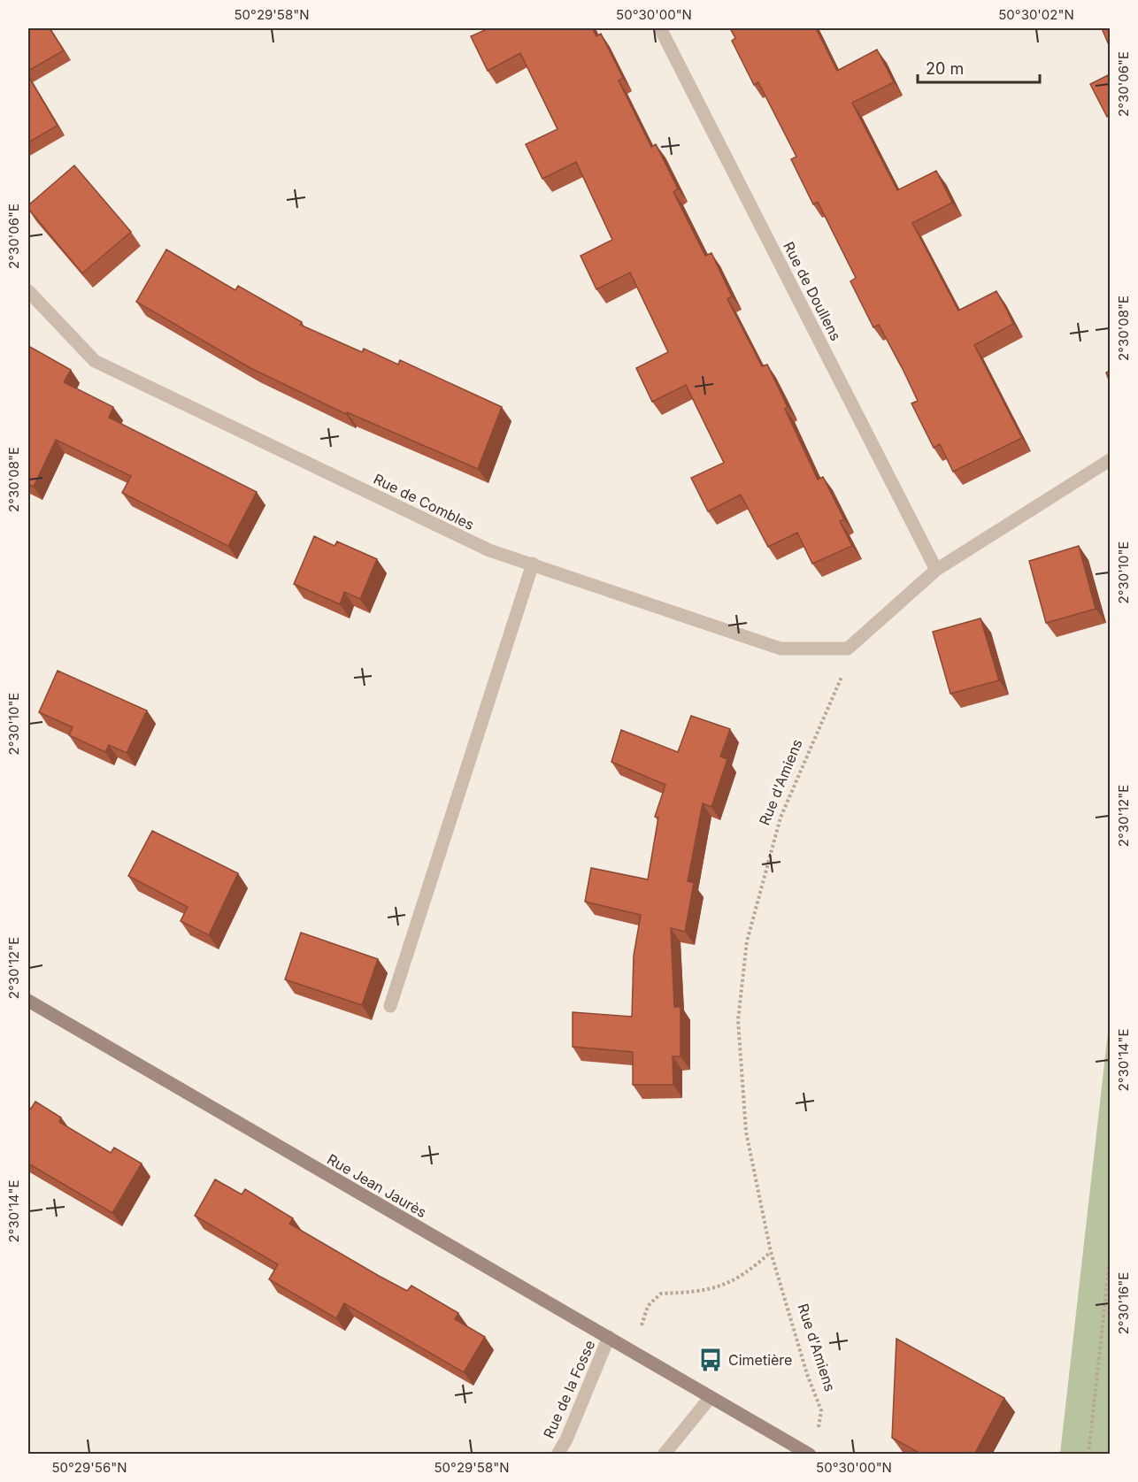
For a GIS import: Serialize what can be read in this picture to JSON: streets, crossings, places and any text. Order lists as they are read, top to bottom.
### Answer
{
  "streets": {
    "main road": ["Rue Jean Jaurès"],
    "street": ["Rue de Doullens", "Rue de Combles", "Rue de la Fosse"],
    "path": ["Rue d'Amiens"]
  },
  "crossings": [
    ["Rue de Combles", "Rue d'Amiens"],
    ["Rue Jean Jaurès", "Rue de la Fosse"]
  ],
  "places": {
    "bus stop": ["Cimetière"]
  },
  "scale_bar": "20 m",
  "coordinates": [
    "50°29'58\"N",
    "50°30'00\"N",
    "50°30'02\"N",
    "2°30'06\"E",
    "2°30'08\"E",
    "2°30'10\"E",
    "2°30'12\"E",
    "2°30'14\"E",
    "2°30'16\"E",
    "50°29'56\"N"
  ]
}
